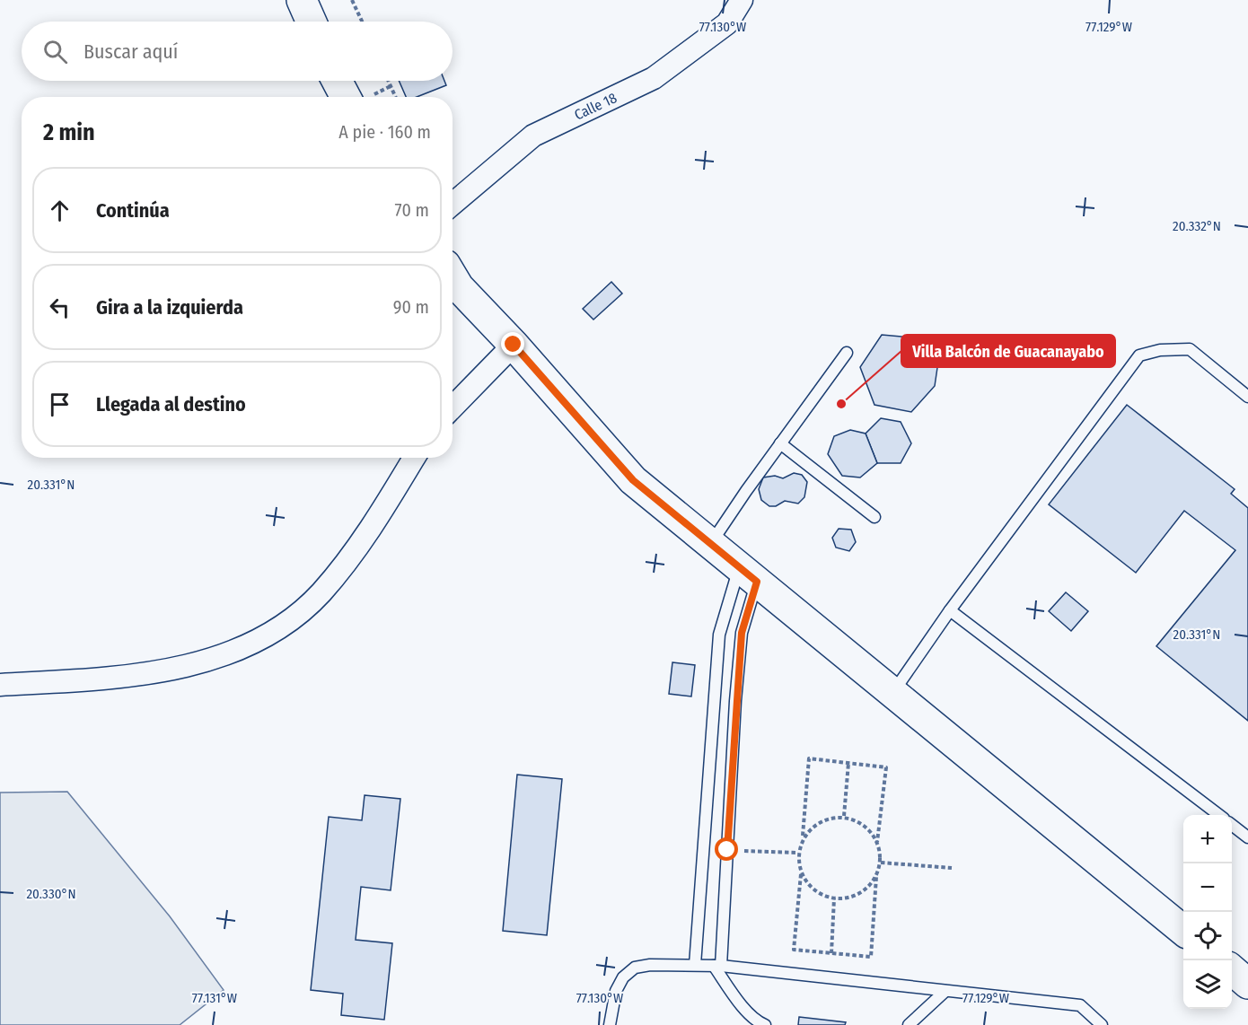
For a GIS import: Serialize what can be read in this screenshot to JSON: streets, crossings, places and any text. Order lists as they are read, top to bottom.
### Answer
{
  "streets": {
    "street": ["Calle 18"]
  },
  "places": ["Villa Balcón de Guacanayabo"],
  "page": {
    "search": "Buscar aquí",
    "heading": ["2 min", "A pie · 160 m"],
    "list": [
      ["Continúa", "70 m"],
      ["Gira a la izquierda", "90 m"],
      "Llegada al destino"
    ],
    "map_buttons": ["+", "−"]
  },
  "coordinates": [
    "77.130°W",
    "77.129°W",
    "20.332°N",
    "20.331°N",
    "20.330°N",
    "77.131°W"
  ]
}
